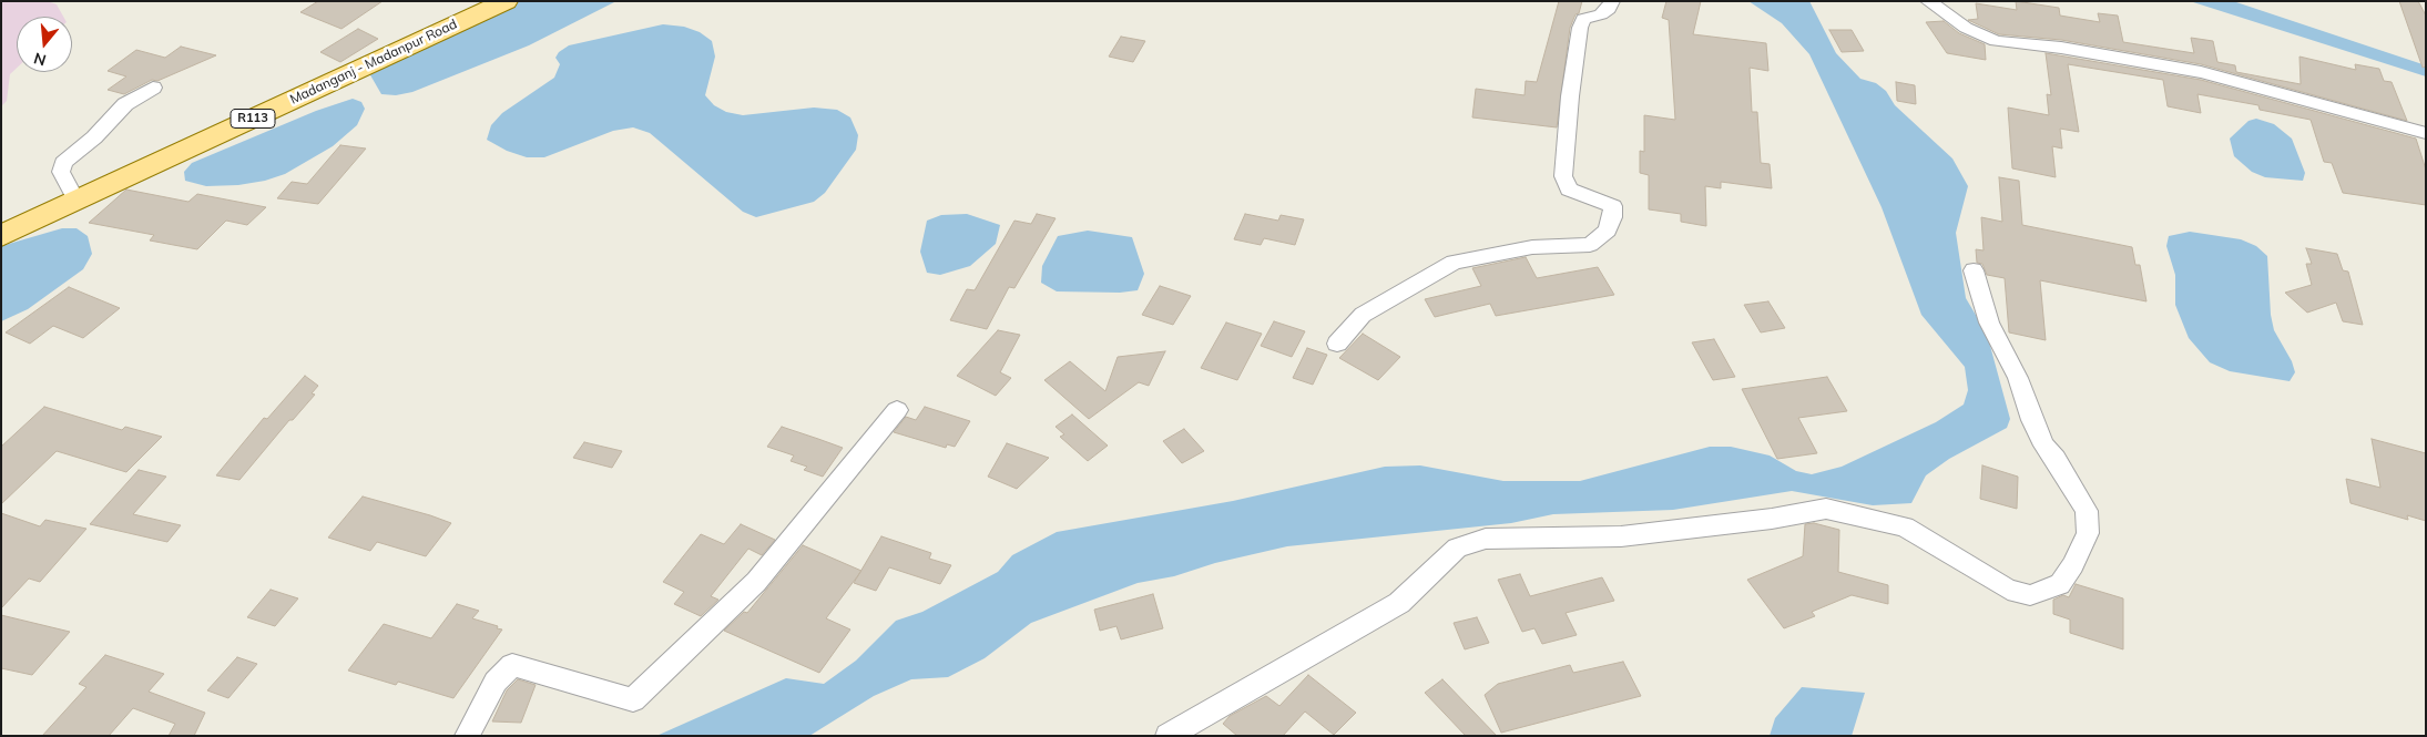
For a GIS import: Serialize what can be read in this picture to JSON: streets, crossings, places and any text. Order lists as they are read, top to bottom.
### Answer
{
  "streets": {
    "main road": ["Madanganj - Madanpur Road", "R113"]
  },
  "north": "bottom"
}
